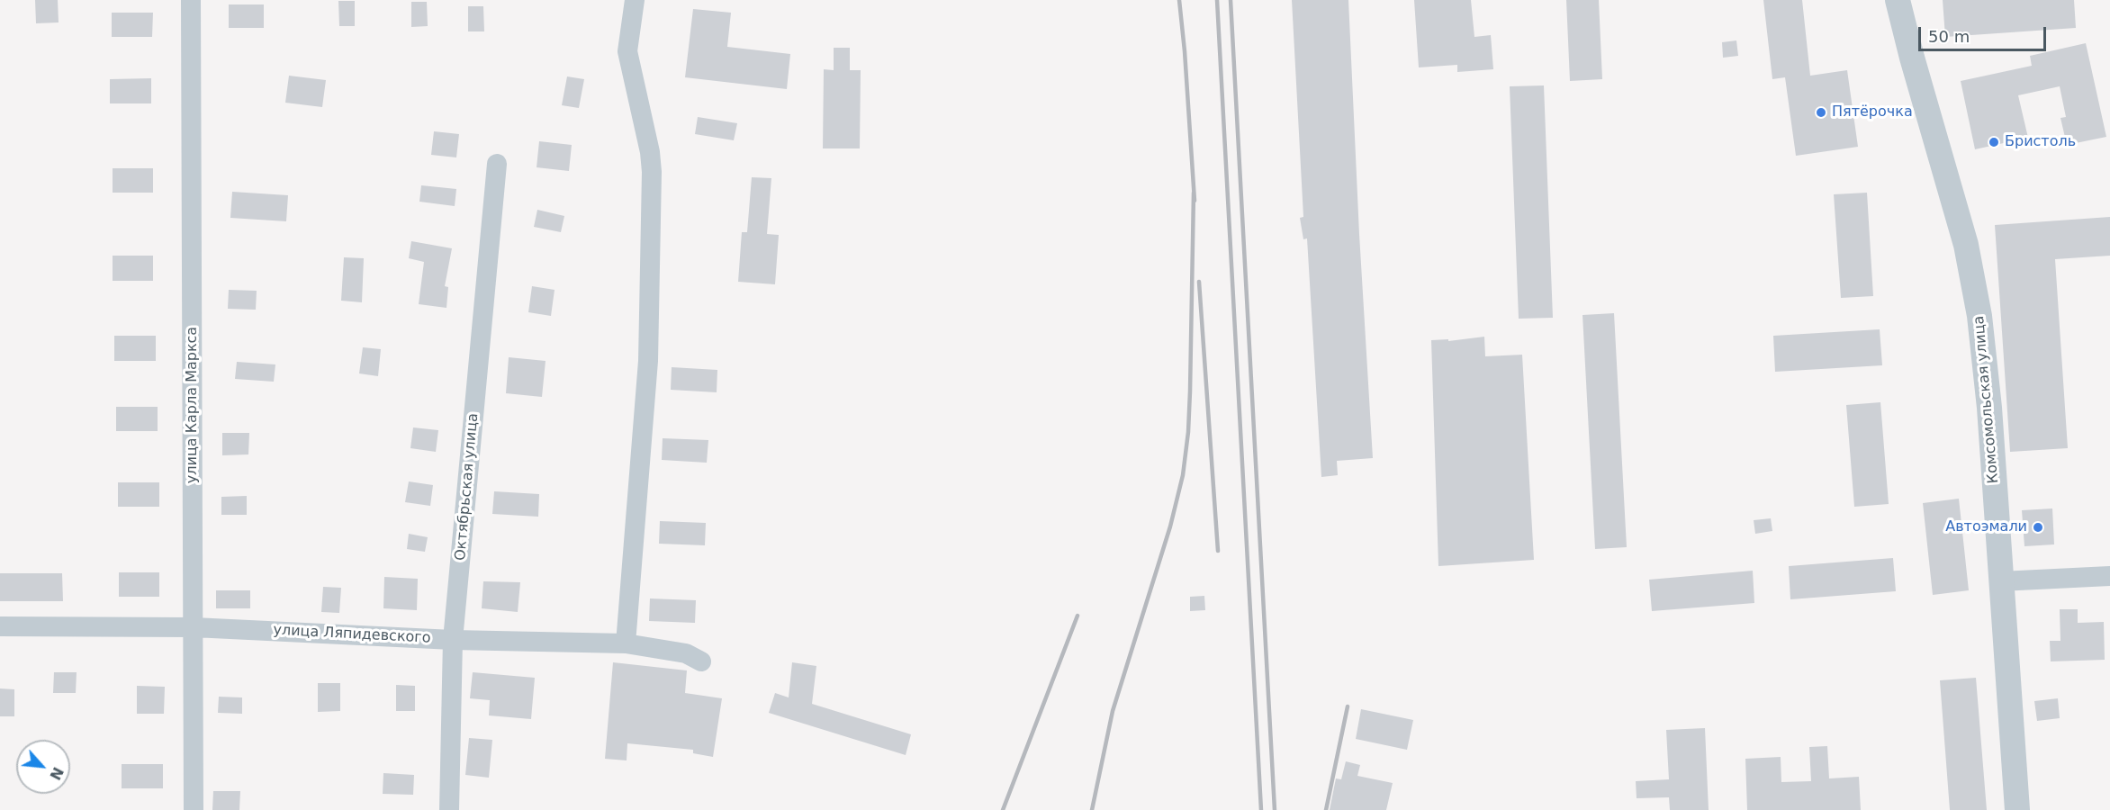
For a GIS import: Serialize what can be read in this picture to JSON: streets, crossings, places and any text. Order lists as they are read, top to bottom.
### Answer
{
  "streets": {
    "street": [
      "Комсомольская улица",
      "улица Карла Маркса",
      "Октябрьская улица",
      "улица Ляпидевского"
    ]
  },
  "crossings": [
    ["улица Карла Маркса", "улица Ляпидевского"],
    ["Октябрьская улица", "улица Ляпидевского"]
  ],
  "places": ["Пятёрочка", "Бристоль", "Автоэмали"],
  "scale_bar": "50 m",
  "north": "bottom right"
}
